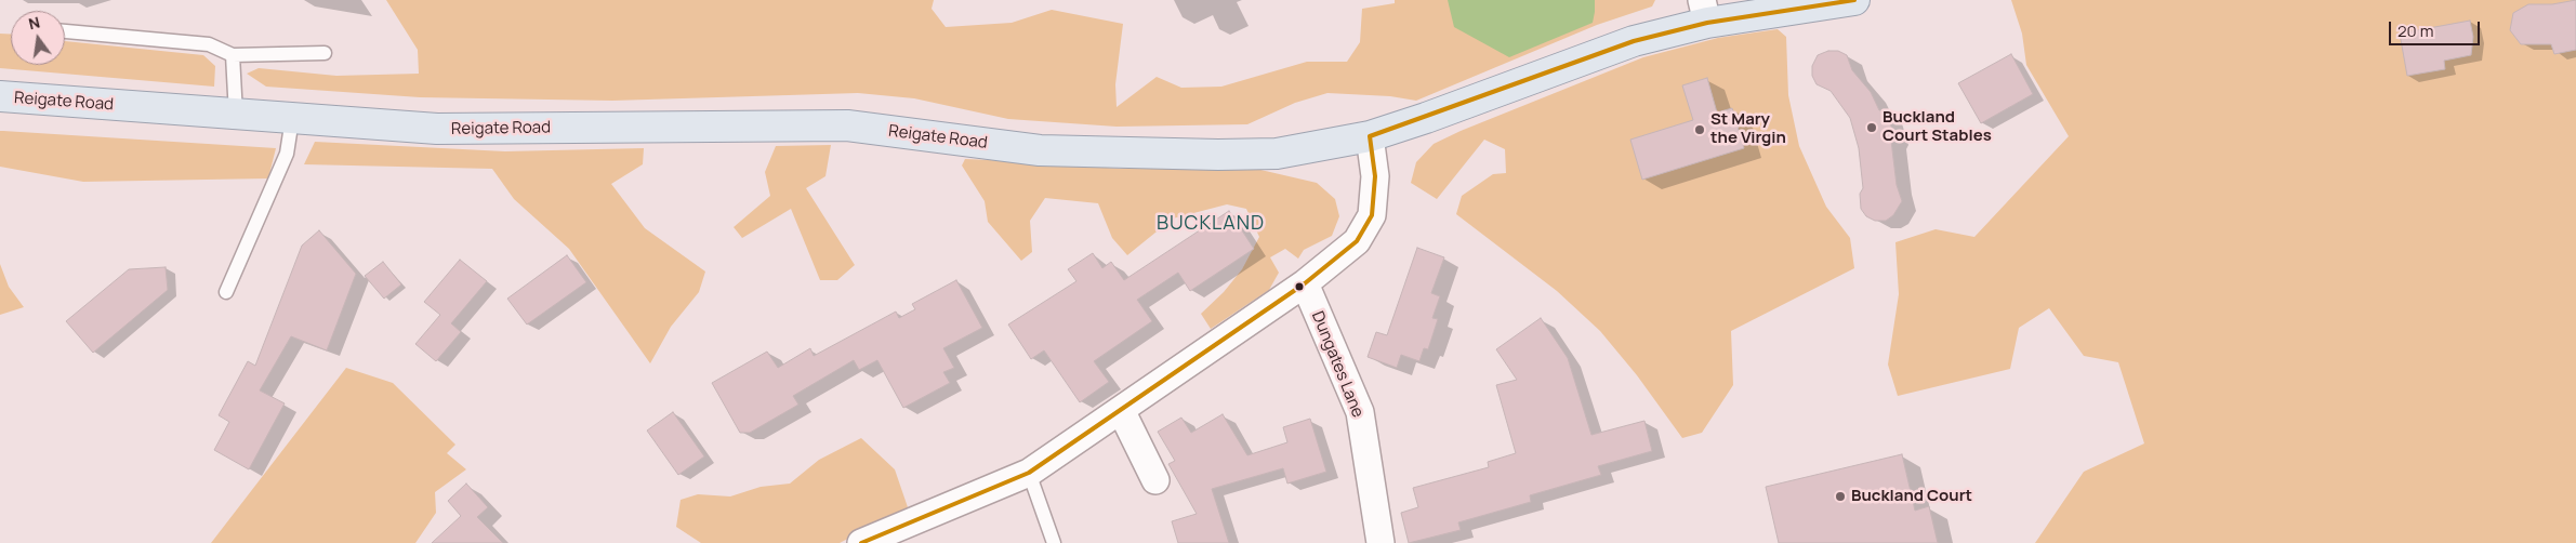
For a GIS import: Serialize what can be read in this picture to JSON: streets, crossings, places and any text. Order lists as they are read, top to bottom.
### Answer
{
  "streets": {
    "main road": ["Reigate Road"],
    "street": ["Dungates Lane"]
  },
  "districts": ["BUCKLAND"],
  "places": ["Buckland Court Stables", "St Mary the Virgin", "Buckland Court"],
  "scale_bar": "20 m",
  "north": "top"
}
